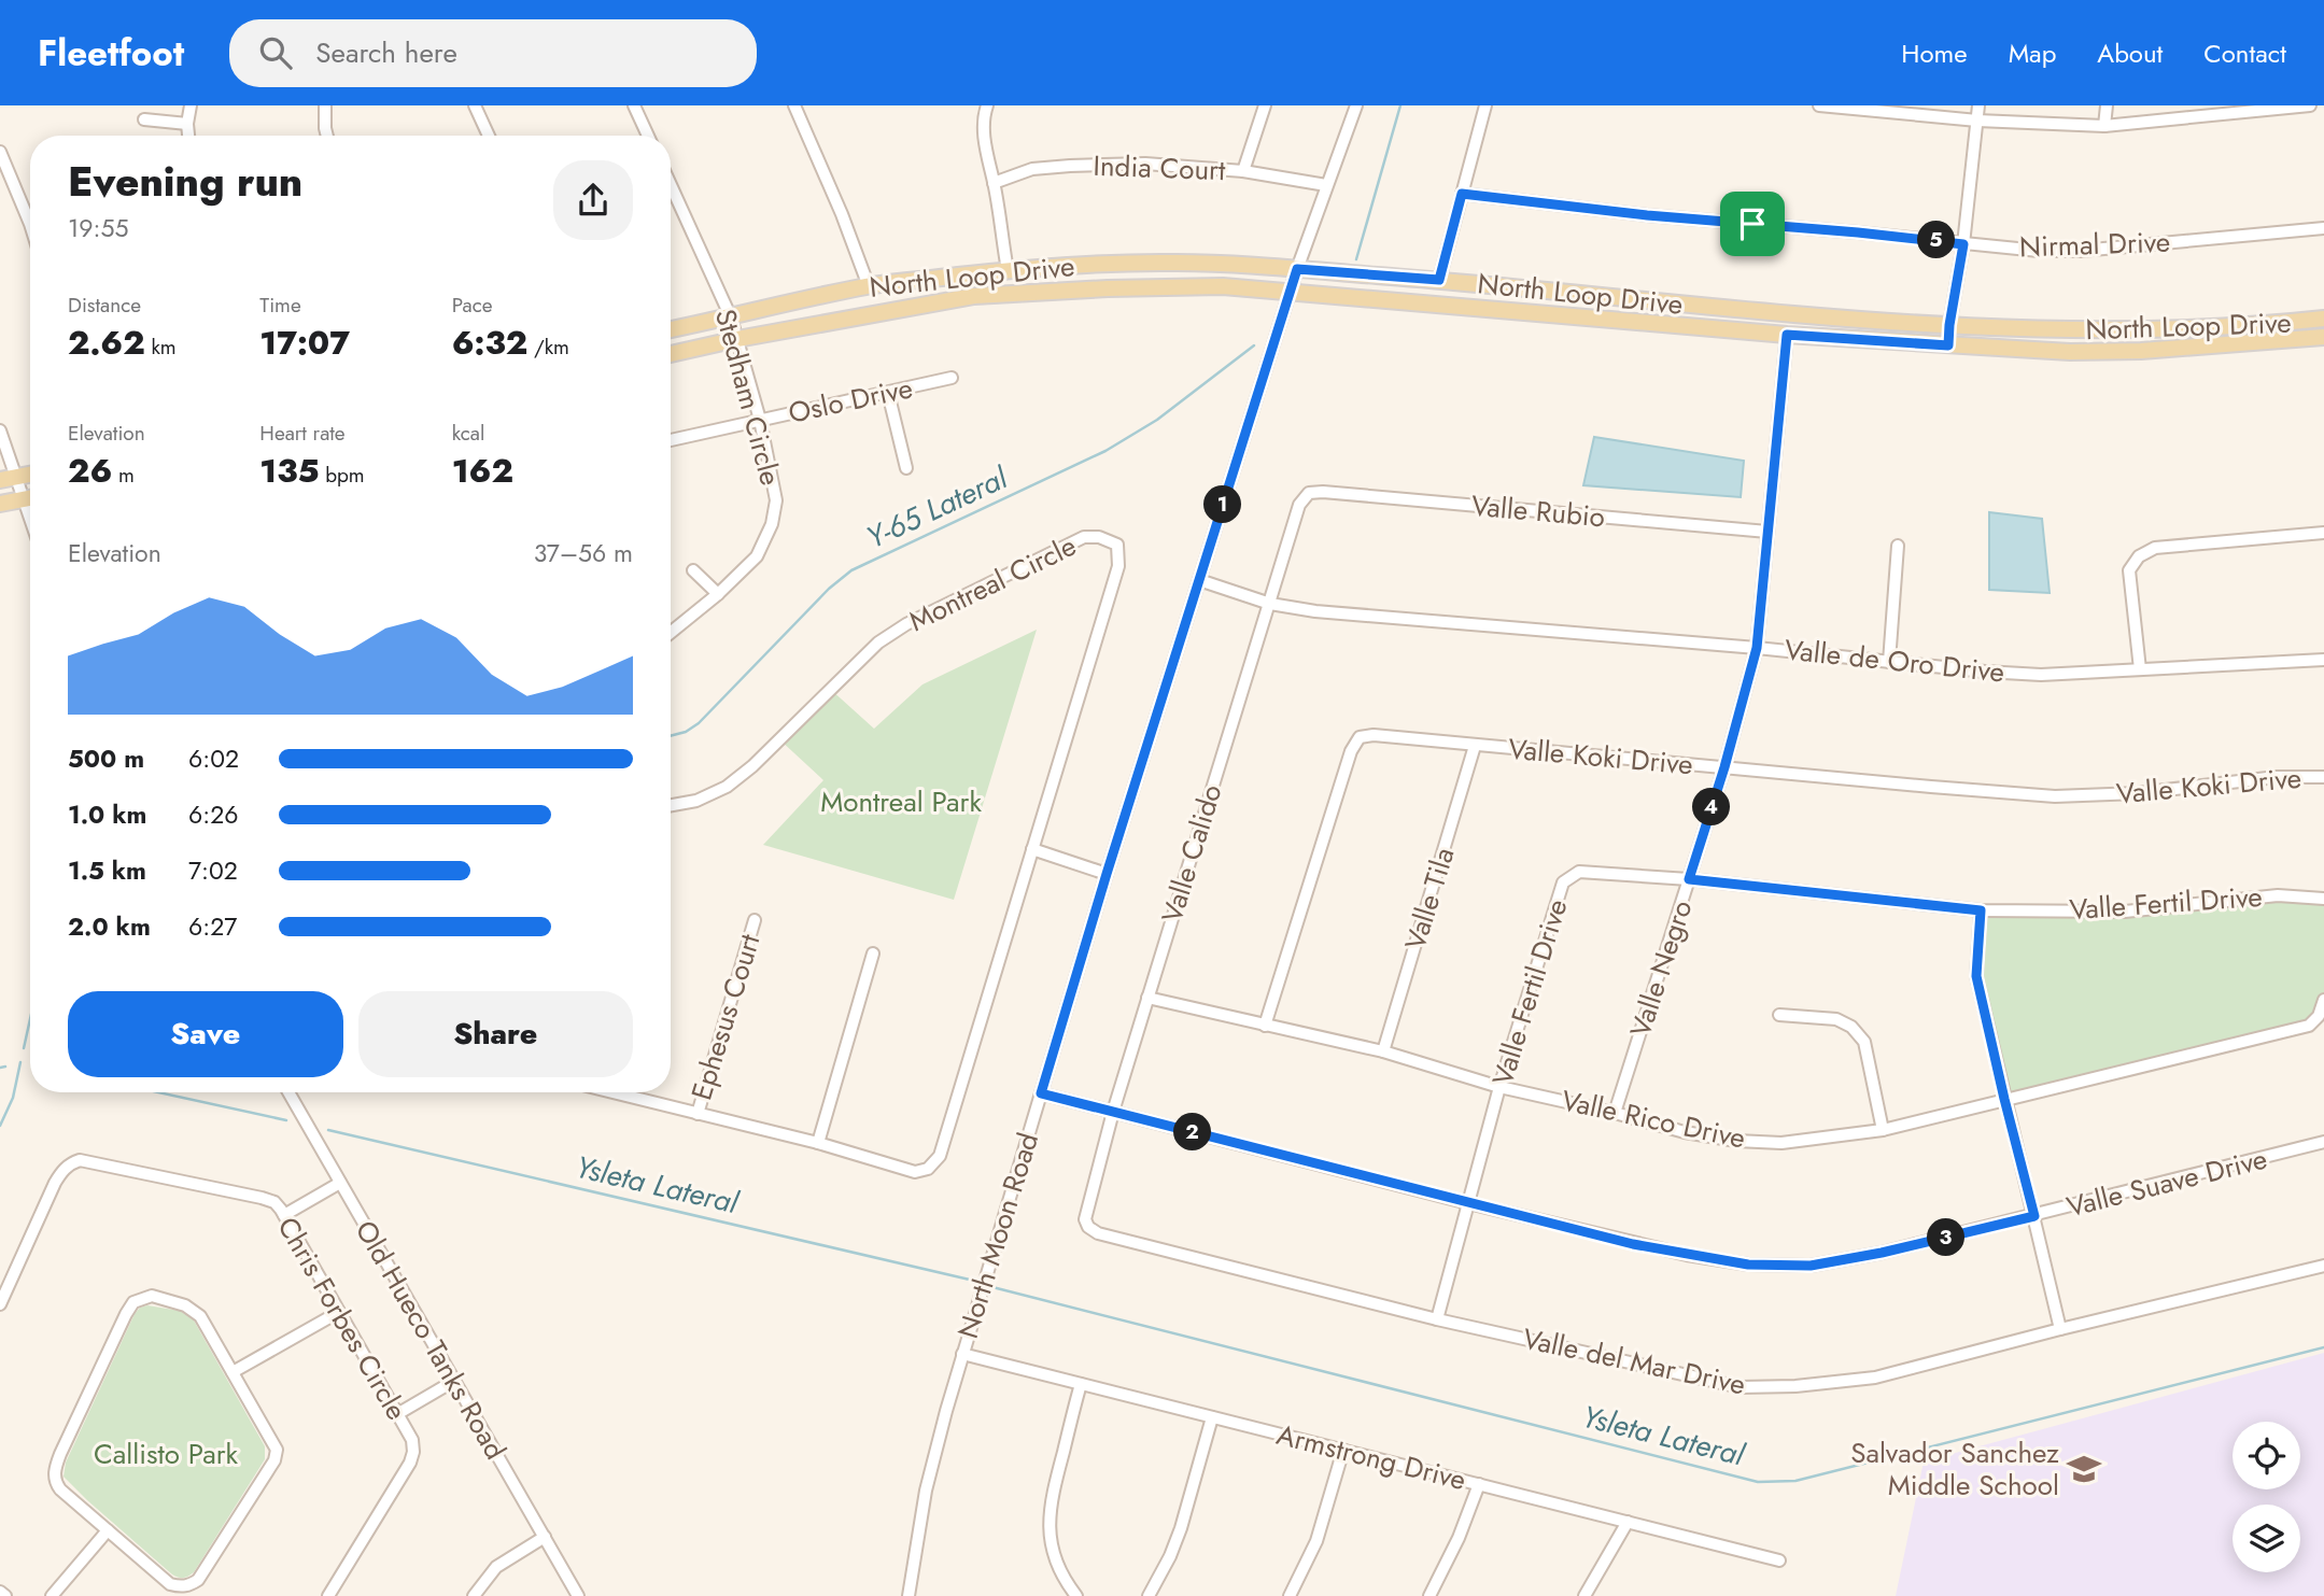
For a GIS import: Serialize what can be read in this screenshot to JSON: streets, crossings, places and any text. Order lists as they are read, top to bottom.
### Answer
{
  "streets": {
    "main road": ["North Loop Drive"],
    "street": [
      "India Court",
      "Nirmal Drive",
      "Stedham Circle",
      "Oslo Drive",
      "Valle Rubio",
      "Montreal Circle",
      "Valle de Oro Drive",
      "Valle Koki Drive",
      "Valle Calido",
      "Valle Tila",
      "Valle Fertil Drive",
      "Valle Negro",
      "Ephesus Court",
      "Valle Rico Drive",
      "Valle Suave Drive",
      "North Moon Road",
      "Chris Forbes Circle",
      "Old Hueco Tanks Road",
      "Valle del Mar Drive",
      "Armstrong Drive"
    ]
  },
  "crossings": [
    ["India Court", "North Moon Road"],
    ["North Loop Drive", "Stedham Circle"],
    ["North Loop Drive", "Valle Negro"],
    ["North Loop Drive", "North Moon Road"],
    ["Stedham Circle", "Oslo Drive"],
    ["Valle Rubio", "Valle Calido"],
    ["Valle Rubio", "Valle Negro"],
    ["Montreal Circle", "Ephesus Court"],
    ["Valle de Oro Drive", "Valle Calido"],
    ["Valle de Oro Drive", "Valle Negro"],
    ["Valle de Oro Drive", "North Moon Road"],
    ["Valle Koki Drive", "Valle Tila"],
    ["Valle Koki Drive", "Valle Negro"],
    ["Valle Koki Drive", "Valle Rico Drive"],
    ["Valle Calido", "Valle Rico Drive"],
    ["Valle Calido", "Valle Suave Drive"],
    ["Valle Calido", "Valle del Mar Drive"],
    ["Valle Tila", "Valle Rico Drive"],
    ["Valle Fertil Drive", "Valle Negro"],
    ["Valle Fertil Drive", "Valle Rico Drive"],
    ["Valle Fertil Drive", "Valle Suave Drive"],
    ["Valle Fertil Drive", "Valle del Mar Drive"],
    ["Valle Negro", "Valle Rico Drive"],
    ["Valle Suave Drive", "North Moon Road"],
    ["North Moon Road", "Armstrong Drive"]
  ],
  "water": ["Y-65 Lateral", "Ysleta Lateral"],
  "parks": ["Montreal Park", "Callisto Park"],
  "places": {
    "school or university": ["Salvador Sanchez Middle School"]
  },
  "page": {
    "header": "Fleetfoot",
    "search": "Search here",
    "nav": [
      "Home",
      "Map",
      "About",
      "Contact"
    ],
    "heading": ["Evening run", "19:55"],
    "pins": [
      "5",
      "1",
      "4",
      "2",
      "3"
    ],
    "stats": [
      ["Distance", "2.62 km"],
      ["Time", "17:07"],
      ["Pace", "6:32 /km"],
      ["Elevation", "26 m"],
      ["Heart rate", "135 bpm"],
      ["kcal", "162"]
    ],
    "chart": ["Elevation", "37–56 m"],
    "list": [
      {
        "name": "500 m",
        "note": "6:02"
      },
      {
        "name": "1.0 km",
        "note": "6:26"
      },
      {
        "name": "1.5 km",
        "note": "7:02"
      },
      {
        "name": "2.0 km",
        "note": "6:27"
      }
    ],
    "buttons": ["Save", "Share"]
  }
}
